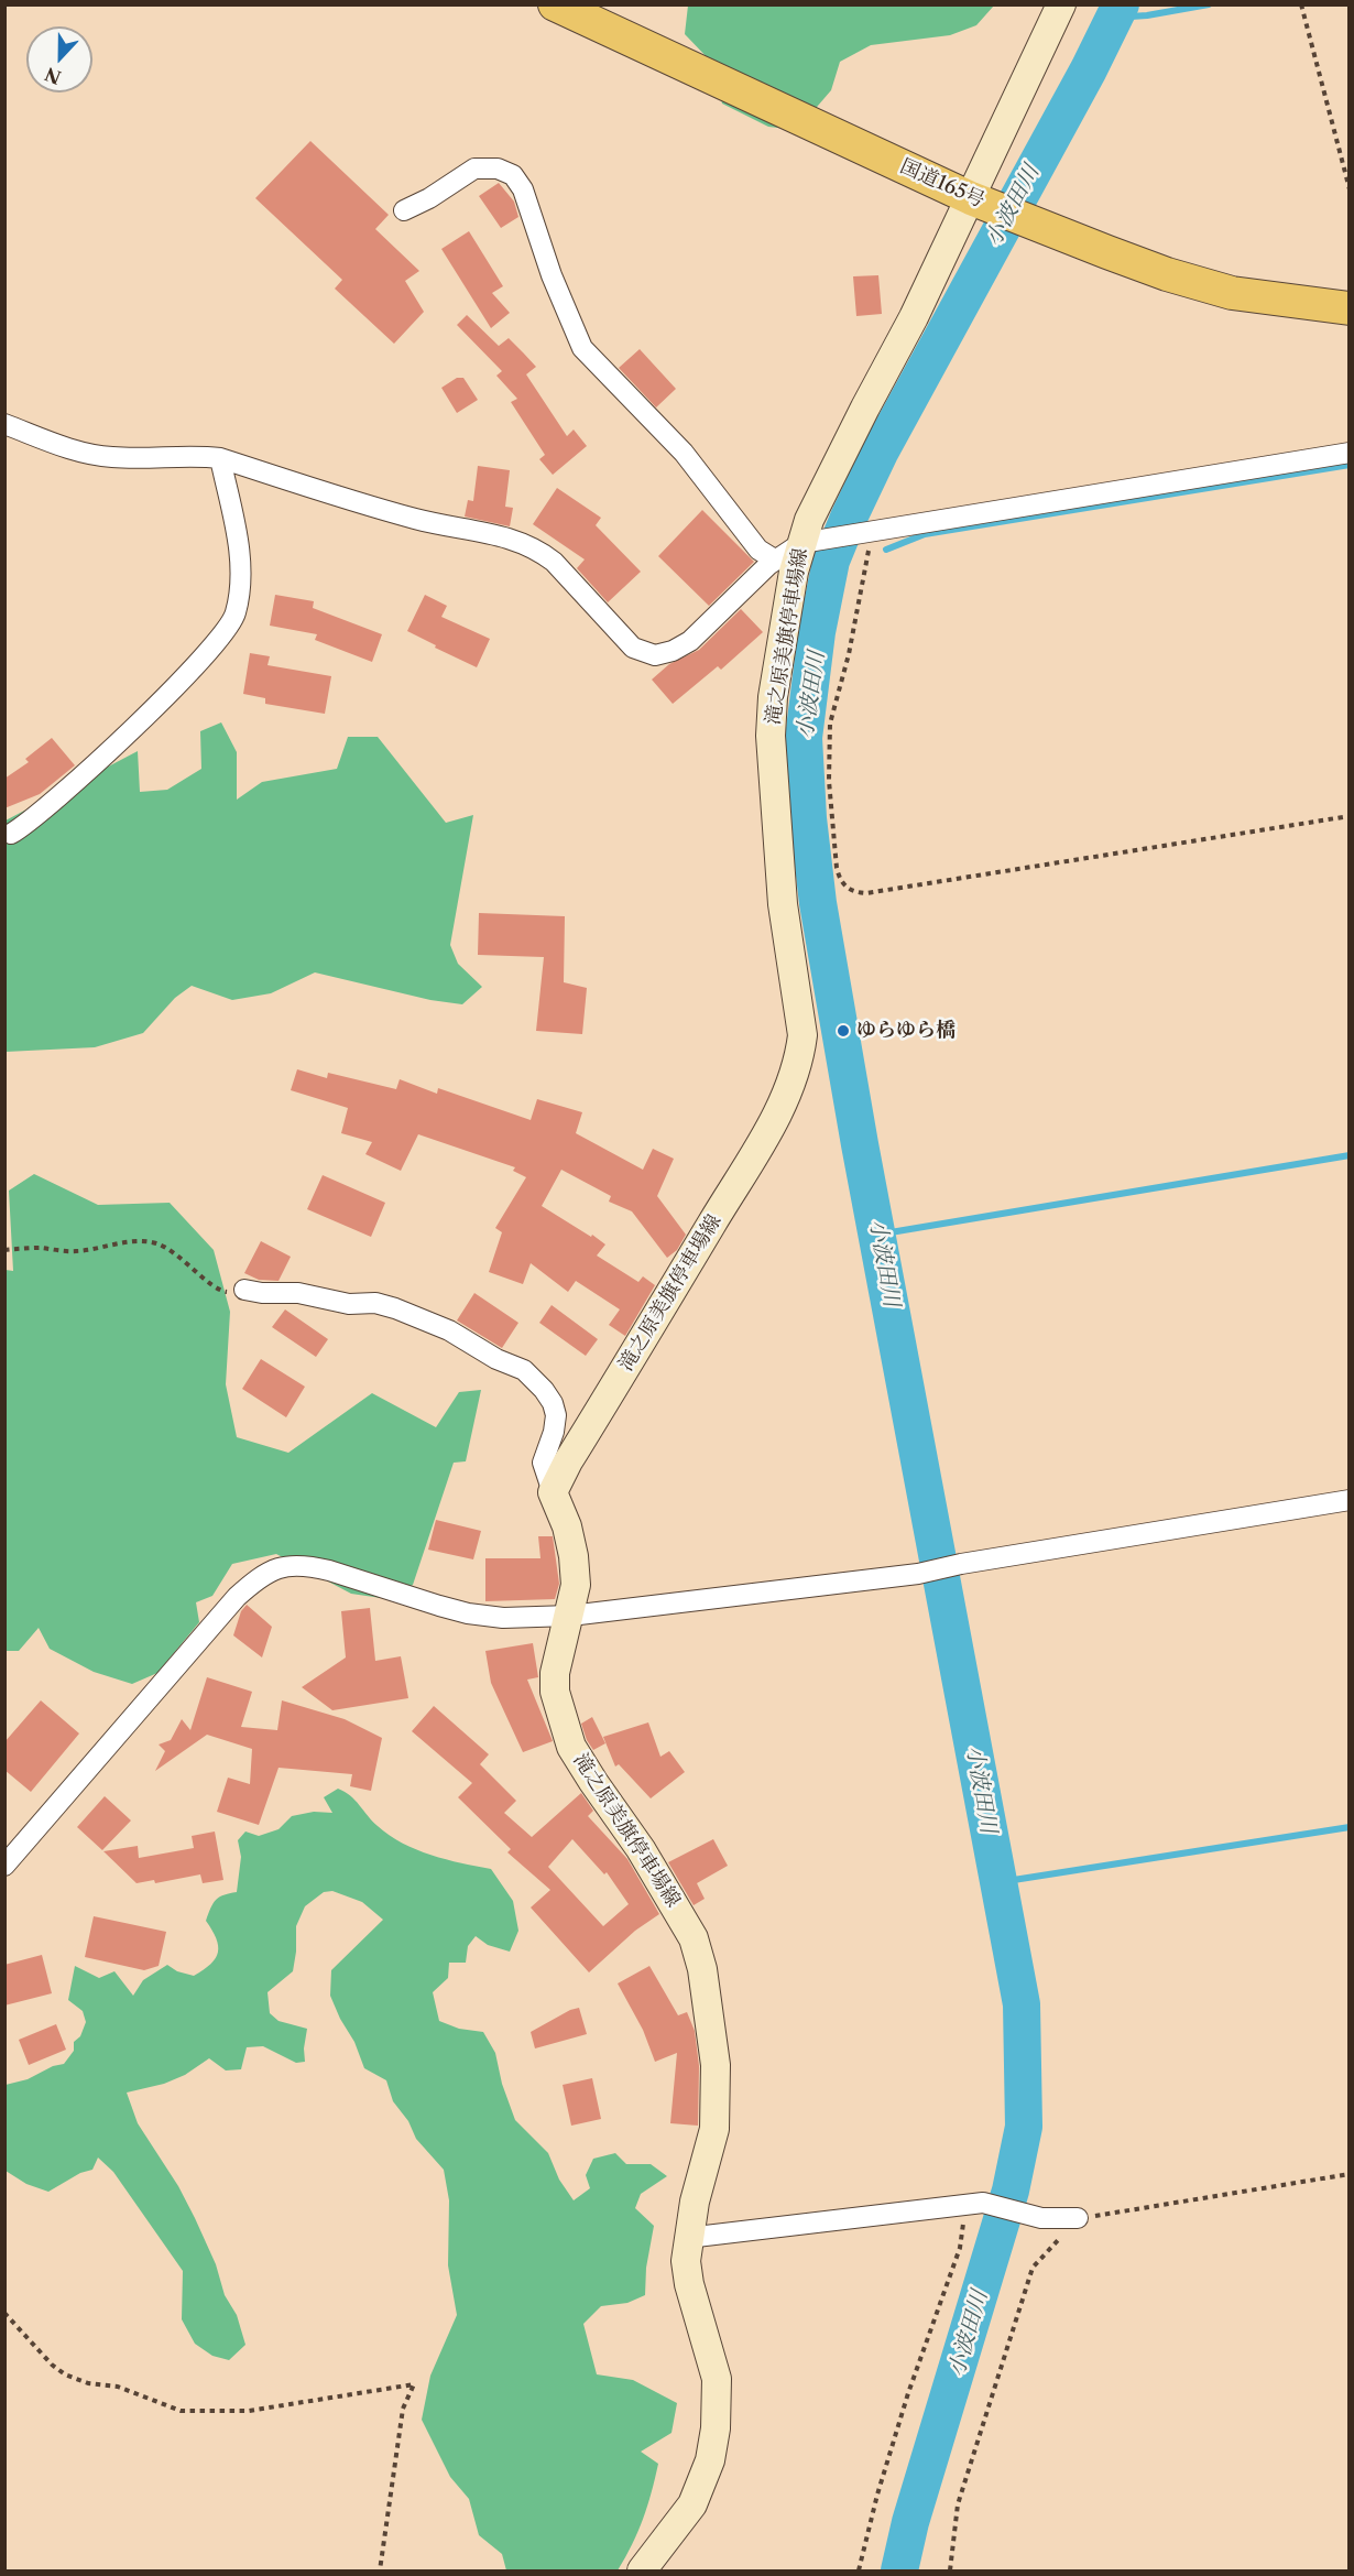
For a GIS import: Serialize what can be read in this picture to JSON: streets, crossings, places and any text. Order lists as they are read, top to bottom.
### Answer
{
  "streets": {
    "highway": ["国道165号"],
    "main road": ["滝之原美旗停車場線"]
  },
  "crossings": [
    ["国道165号", "滝之原美旗停車場線"]
  ],
  "water": ["小波田川"],
  "places": ["ゆらゆら橋"],
  "north": "bottom"
}
